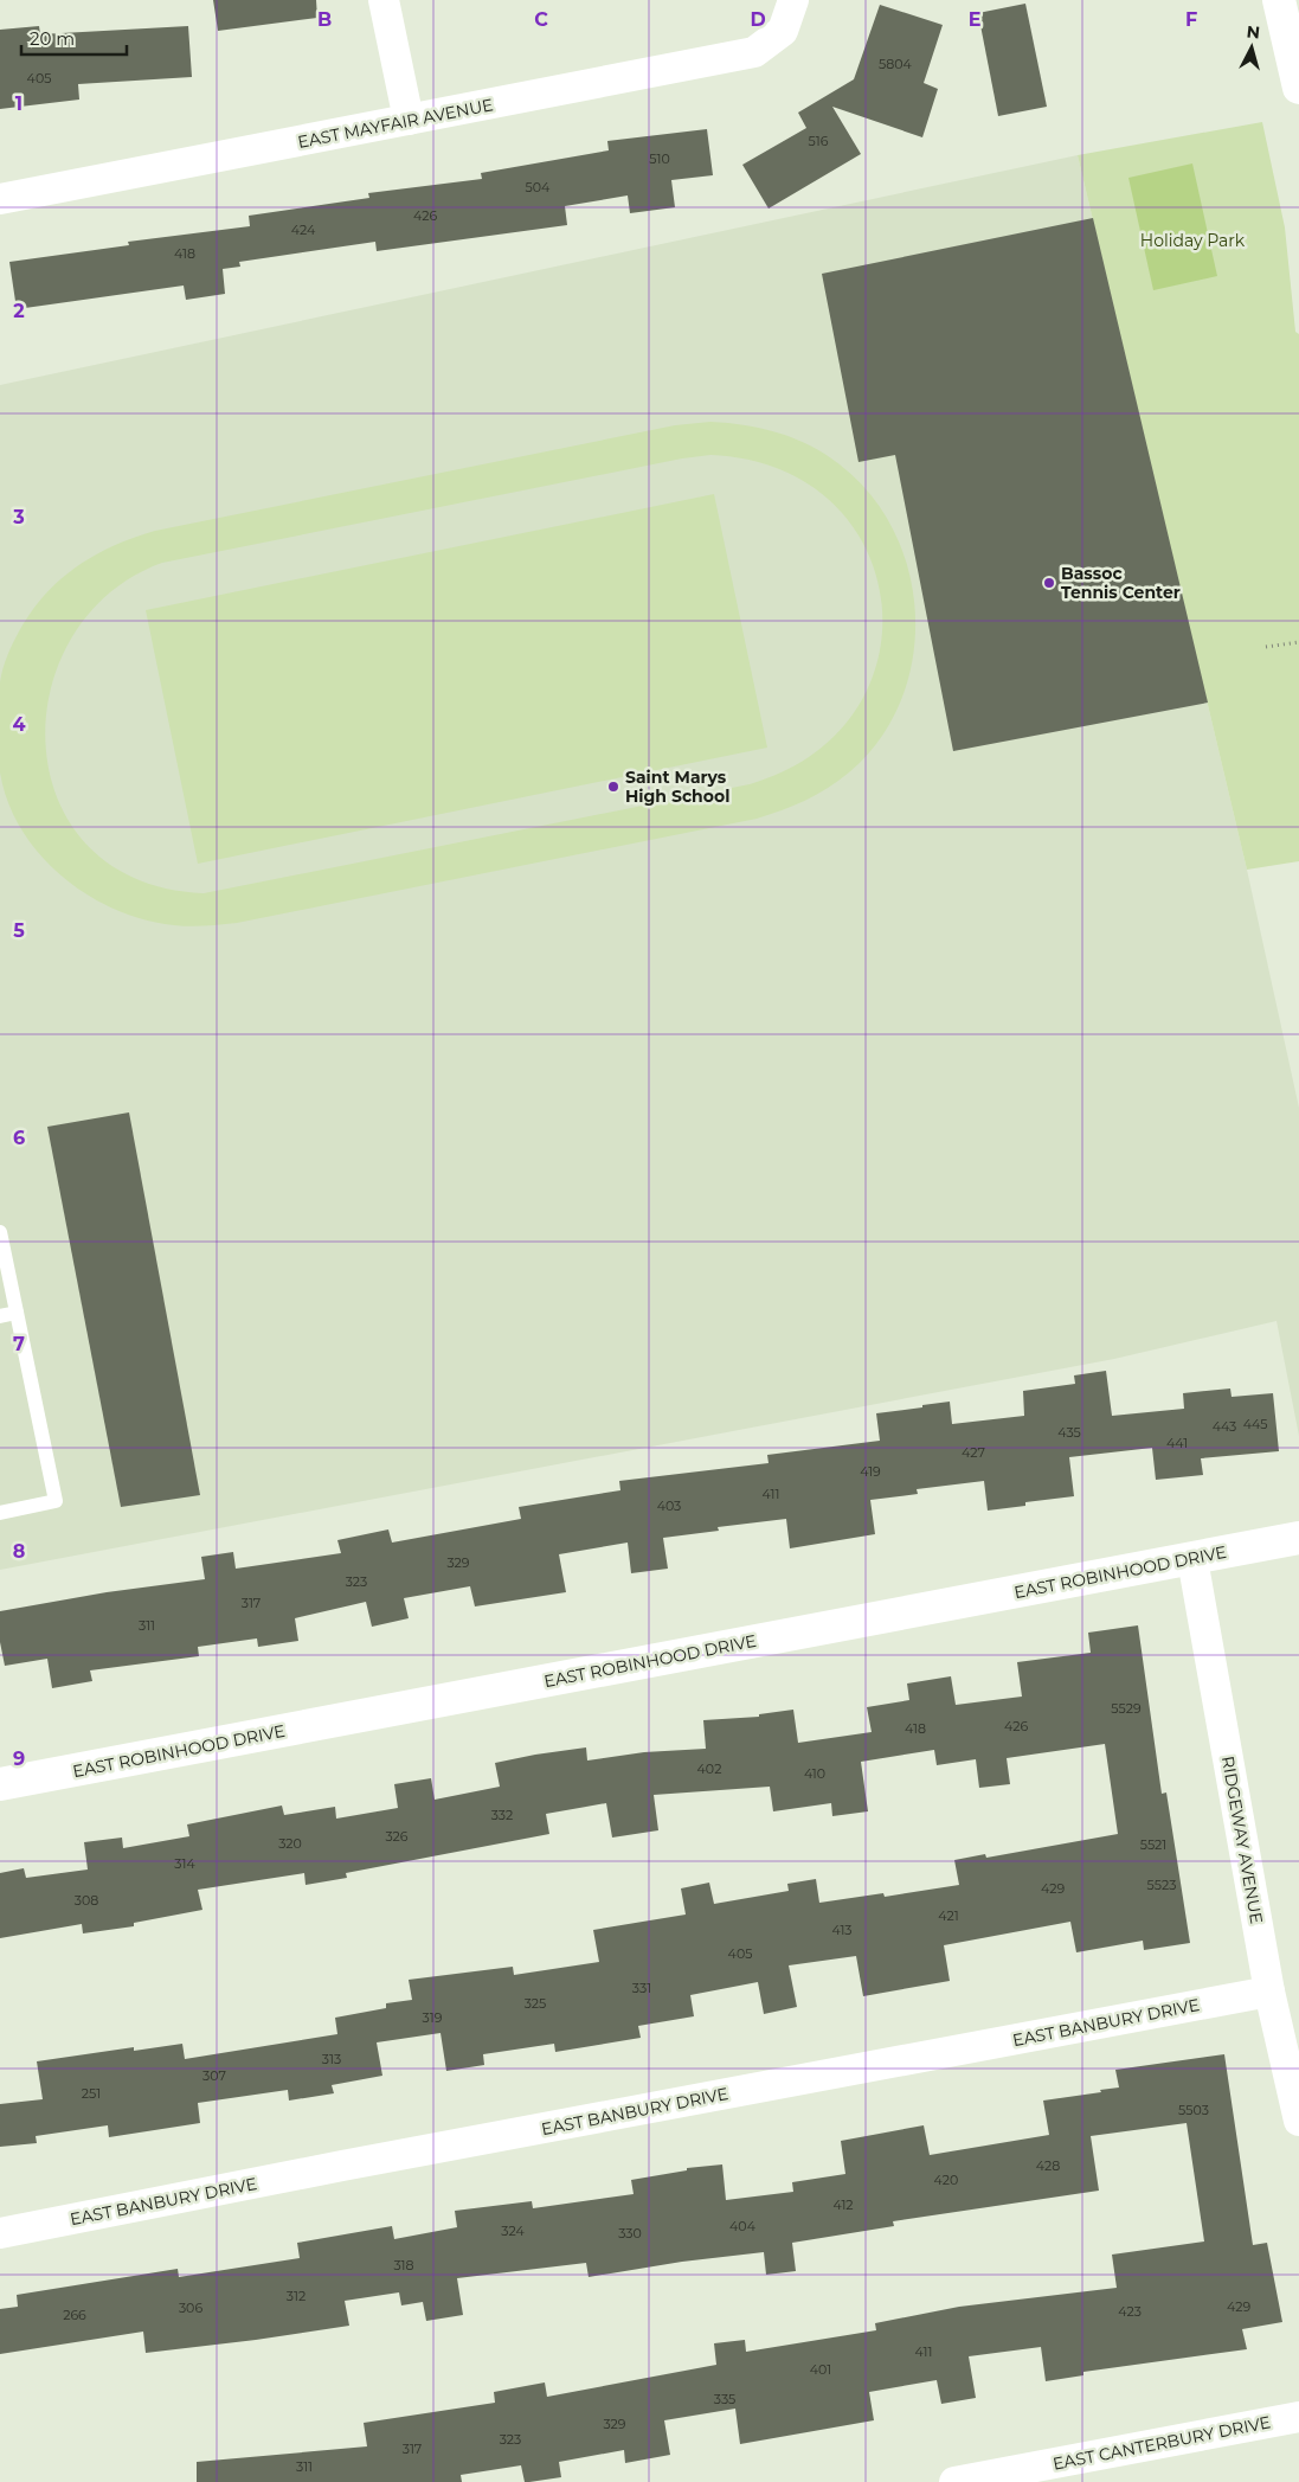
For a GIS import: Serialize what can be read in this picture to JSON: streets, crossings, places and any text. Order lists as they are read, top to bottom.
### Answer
{
  "streets": {
    "street": [
      "EAST MAYFAIR AVENUE",
      "EAST ROBINHOOD DRIVE",
      "RIDGEWAY AVENUE",
      "EAST BANBURY DRIVE",
      "EAST CANTERBURY DRIVE"
    ]
  },
  "crossings": [
    ["EAST ROBINHOOD DRIVE", "RIDGEWAY AVENUE"],
    ["RIDGEWAY AVENUE", "EAST BANBURY DRIVE"]
  ],
  "parks": ["Holiday Park"],
  "places": ["Bassoc Tennis Center", "Saint Marys High School"],
  "house_numbers": [
    "5804",
    "405",
    "516",
    "510",
    "504",
    "426",
    "424",
    "418",
    "445",
    "443",
    "435",
    "441",
    "427",
    "419",
    "411",
    "403",
    "329",
    "323",
    "317",
    "311",
    "5529",
    "426",
    "418",
    "402",
    "410",
    "332",
    "326",
    "320",
    "5521",
    "314",
    "5523",
    "429",
    "308",
    "421",
    "413",
    "405",
    "331",
    "325",
    "319",
    "313",
    "307",
    "251",
    "5503",
    "428",
    "420",
    "412",
    "404",
    "324",
    "330",
    "318",
    "312",
    "429",
    "306",
    "423",
    "266",
    "411",
    "401",
    "335",
    "329",
    "323",
    "317",
    "311"
  ],
  "scale_bar": "20 m",
  "north": "top",
  "grid": {
    "columns": [
      "B",
      "C",
      "D",
      "E",
      "F"
    ],
    "rows": [
      "1",
      "2",
      "3",
      "4",
      "5",
      "6",
      "7",
      "8",
      "9"
    ]
  }
}
